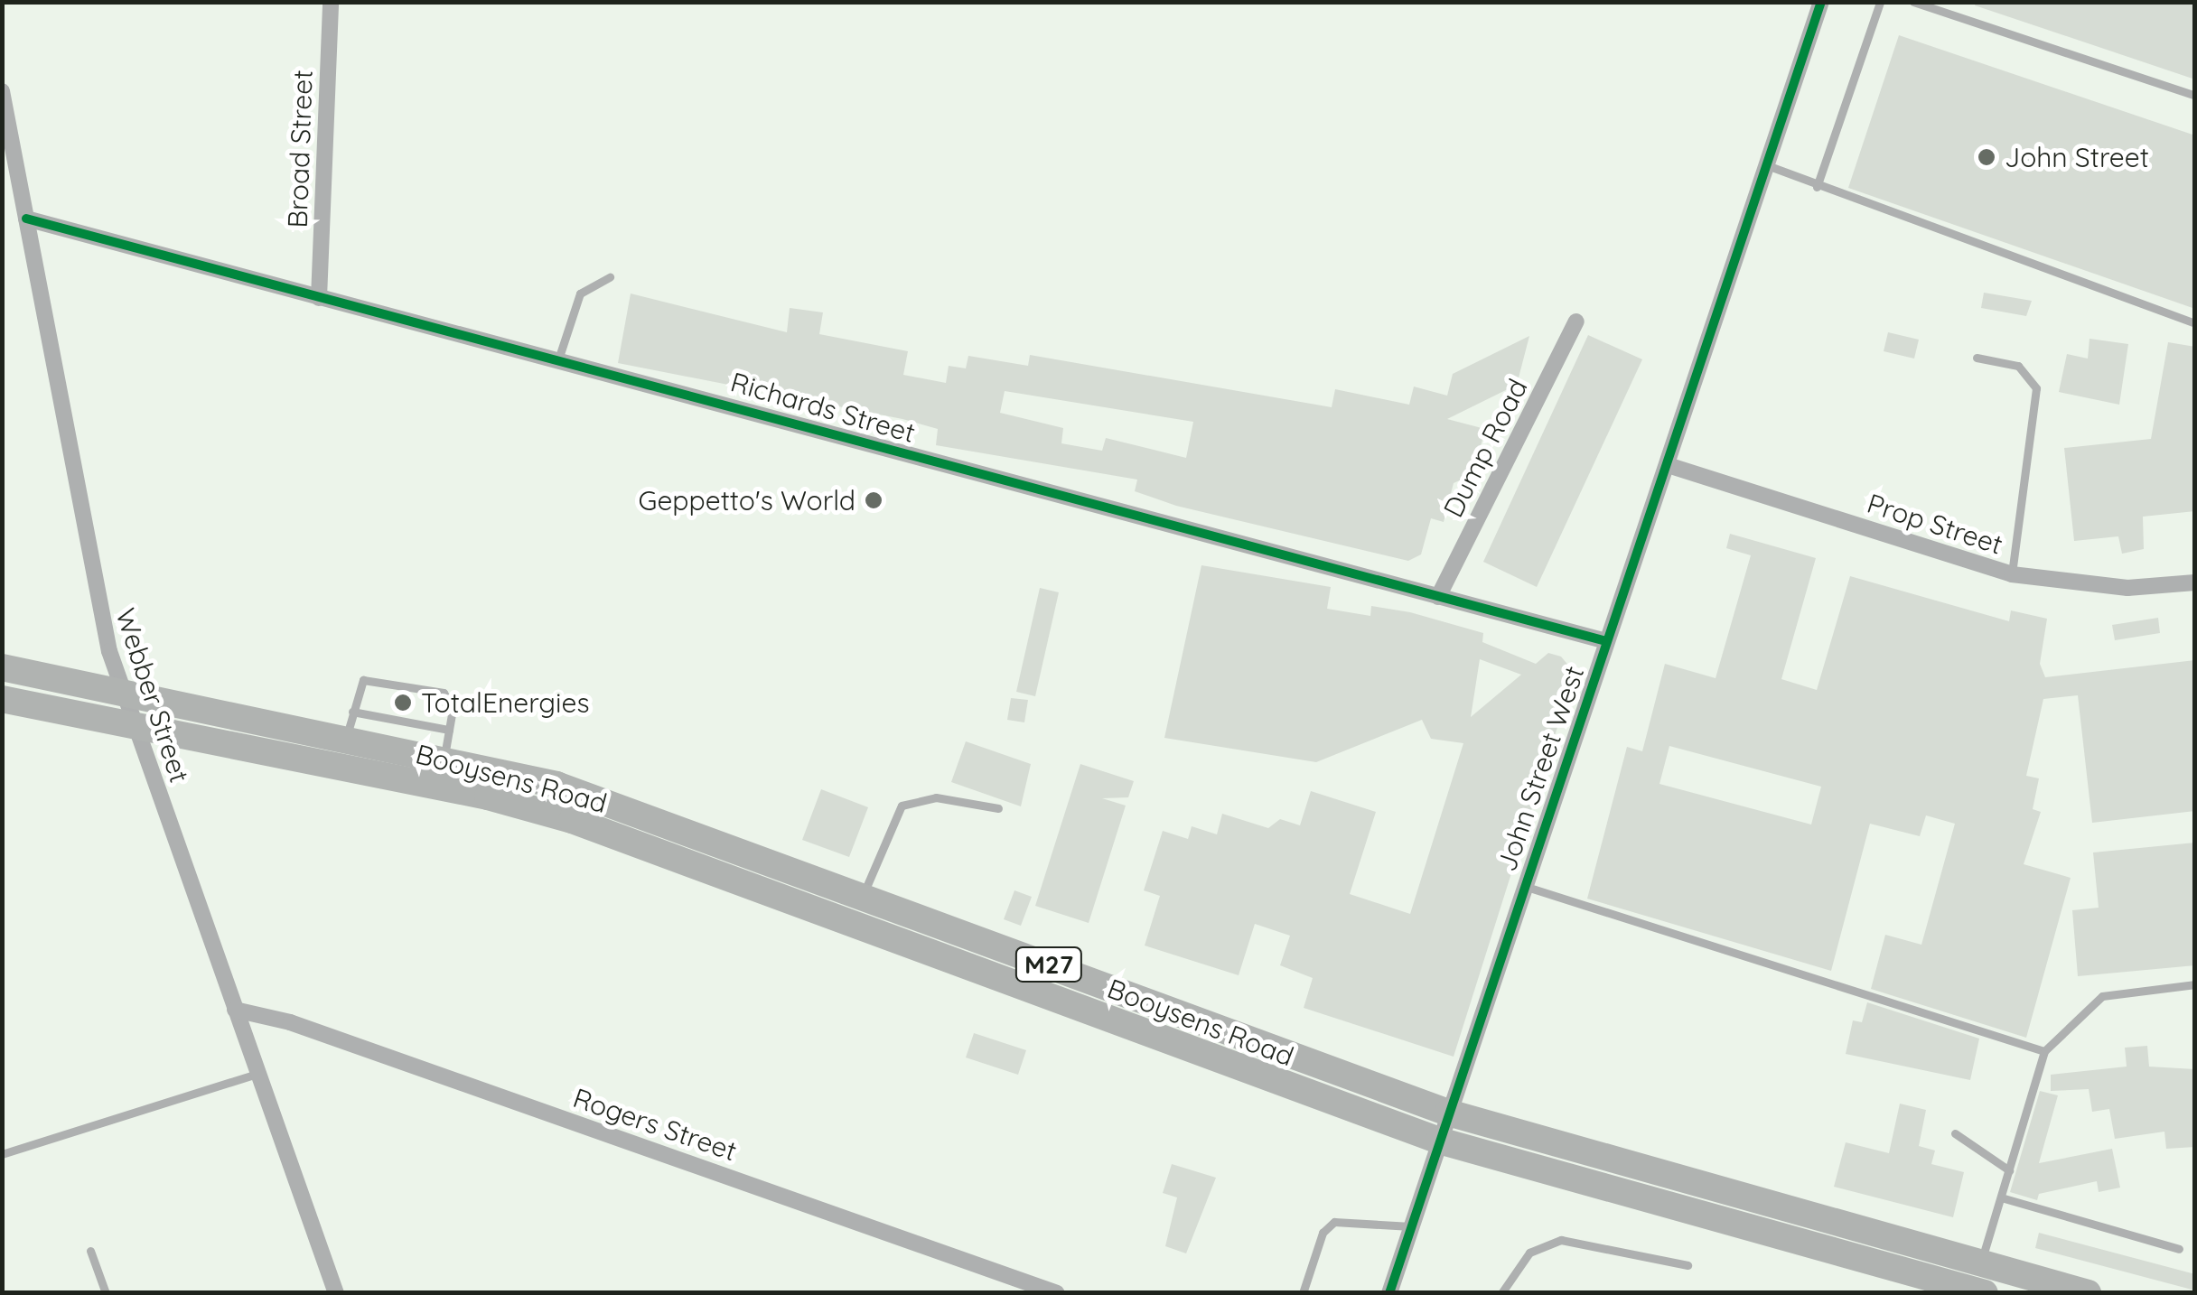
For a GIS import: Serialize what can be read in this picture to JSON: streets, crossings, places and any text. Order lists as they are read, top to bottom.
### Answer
{
  "streets": {
    "main road": ["Booysens Road", "M27"],
    "street": [
      "Broad Street",
      "Richards Street",
      "Dump Road",
      "Prop Street",
      "Webber Street",
      "John Street West",
      "Rogers Street"
    ]
  },
  "crossings": [
    ["Broad Street", "Richards Street"],
    ["Richards Street", "Dump Road"],
    ["Richards Street", "Webber Street"],
    ["Richards Street", "John Street West"],
    ["Prop Street", "John Street West"],
    ["Webber Street", "Booysens Road"],
    ["Webber Street", "Rogers Street"],
    ["John Street West", "Booysens Road"]
  ],
  "places": ["John Street", "Geppetto's World", "TotalEnergies"]
}
